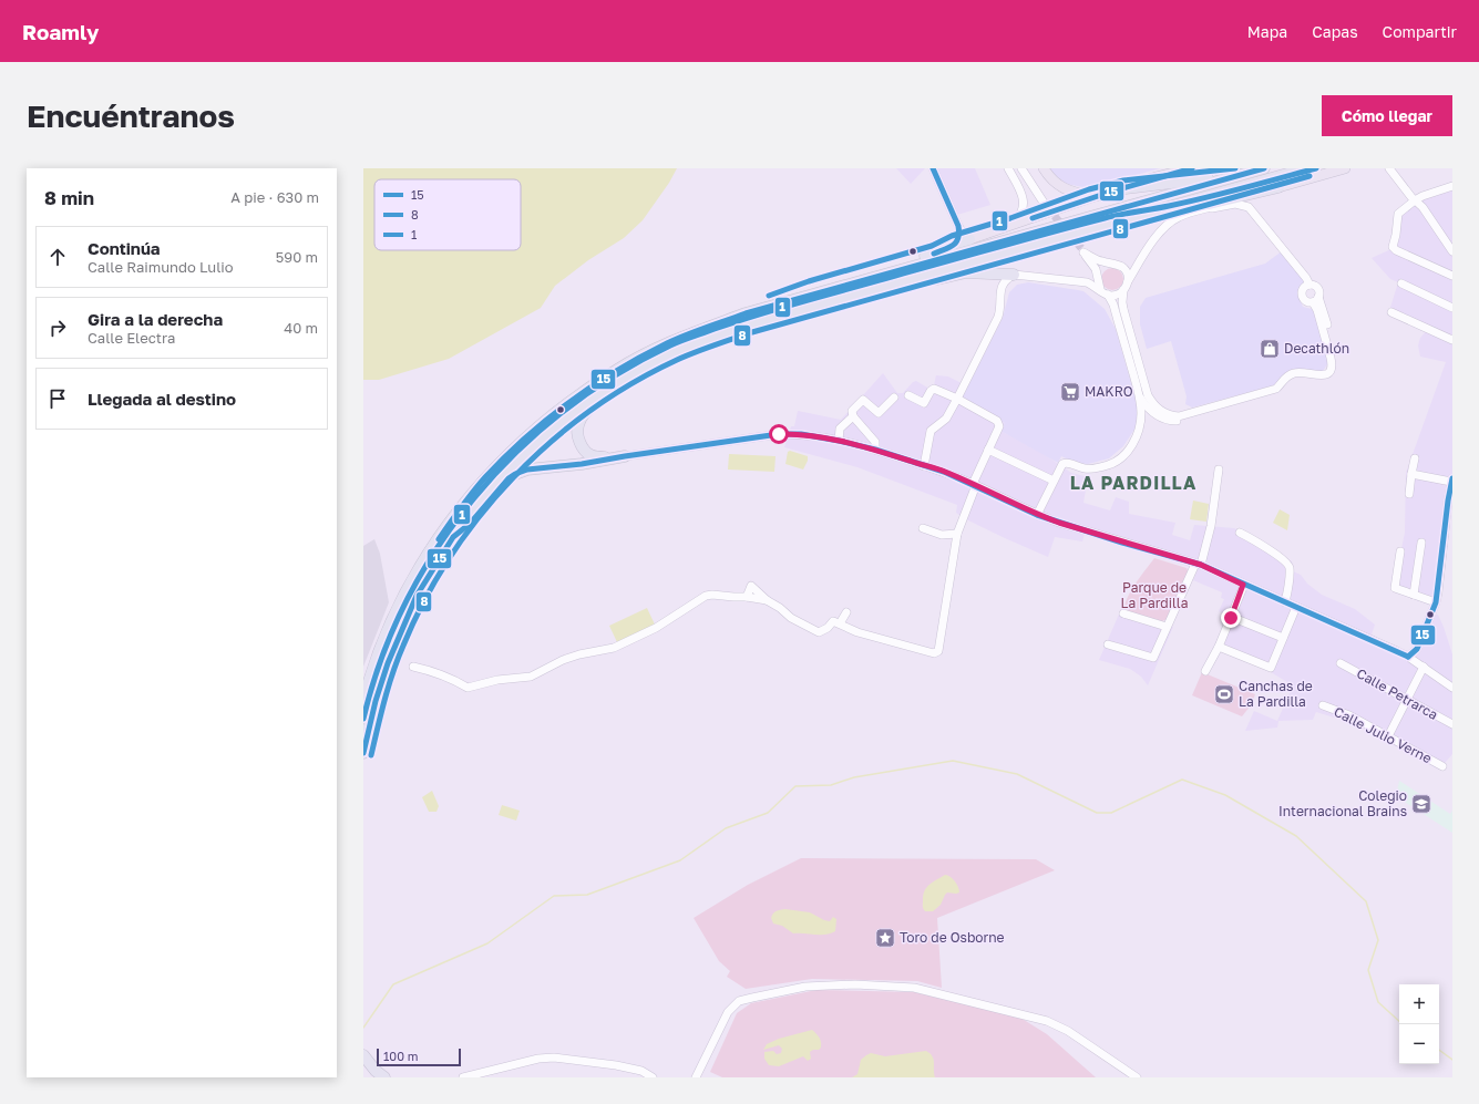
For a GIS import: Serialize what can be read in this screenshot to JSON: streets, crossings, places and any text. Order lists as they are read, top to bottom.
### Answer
{
  "streets": {
    "street": ["Calle Petrarca", "Calle Julio Verne"]
  },
  "districts": ["LA PARDILLA"],
  "parks": ["Parque de La Pardilla"],
  "places": {
    "shop": ["Decathlón"],
    "supermarket": ["MAKRO"],
    "sports": ["Canchas de La Pardilla"],
    "school or university": ["Colegio Internacional Brains"],
    "place": ["Toro de Osborne"]
  },
  "lines": ["transit line 15", "transit line 1", "transit line 8"],
  "legend": ["15", "8", "1"],
  "scale_bar": "100 m",
  "page": {
    "header": "Roamly",
    "nav": ["Mapa", "Capas", "Compartir"],
    "buttons": "Cómo llegar",
    "title": "Encuéntranos",
    "heading": ["8 min", "A pie · 630 m"],
    "list": [
      ["Continúa", "Calle Raimundo Lulio", "590 m"],
      ["Gira a la derecha", "Calle Electra", "40 m"],
      "Llegada al destino"
    ],
    "map_buttons": ["+", "−"],
    "scale": "100 m"
  }
}
